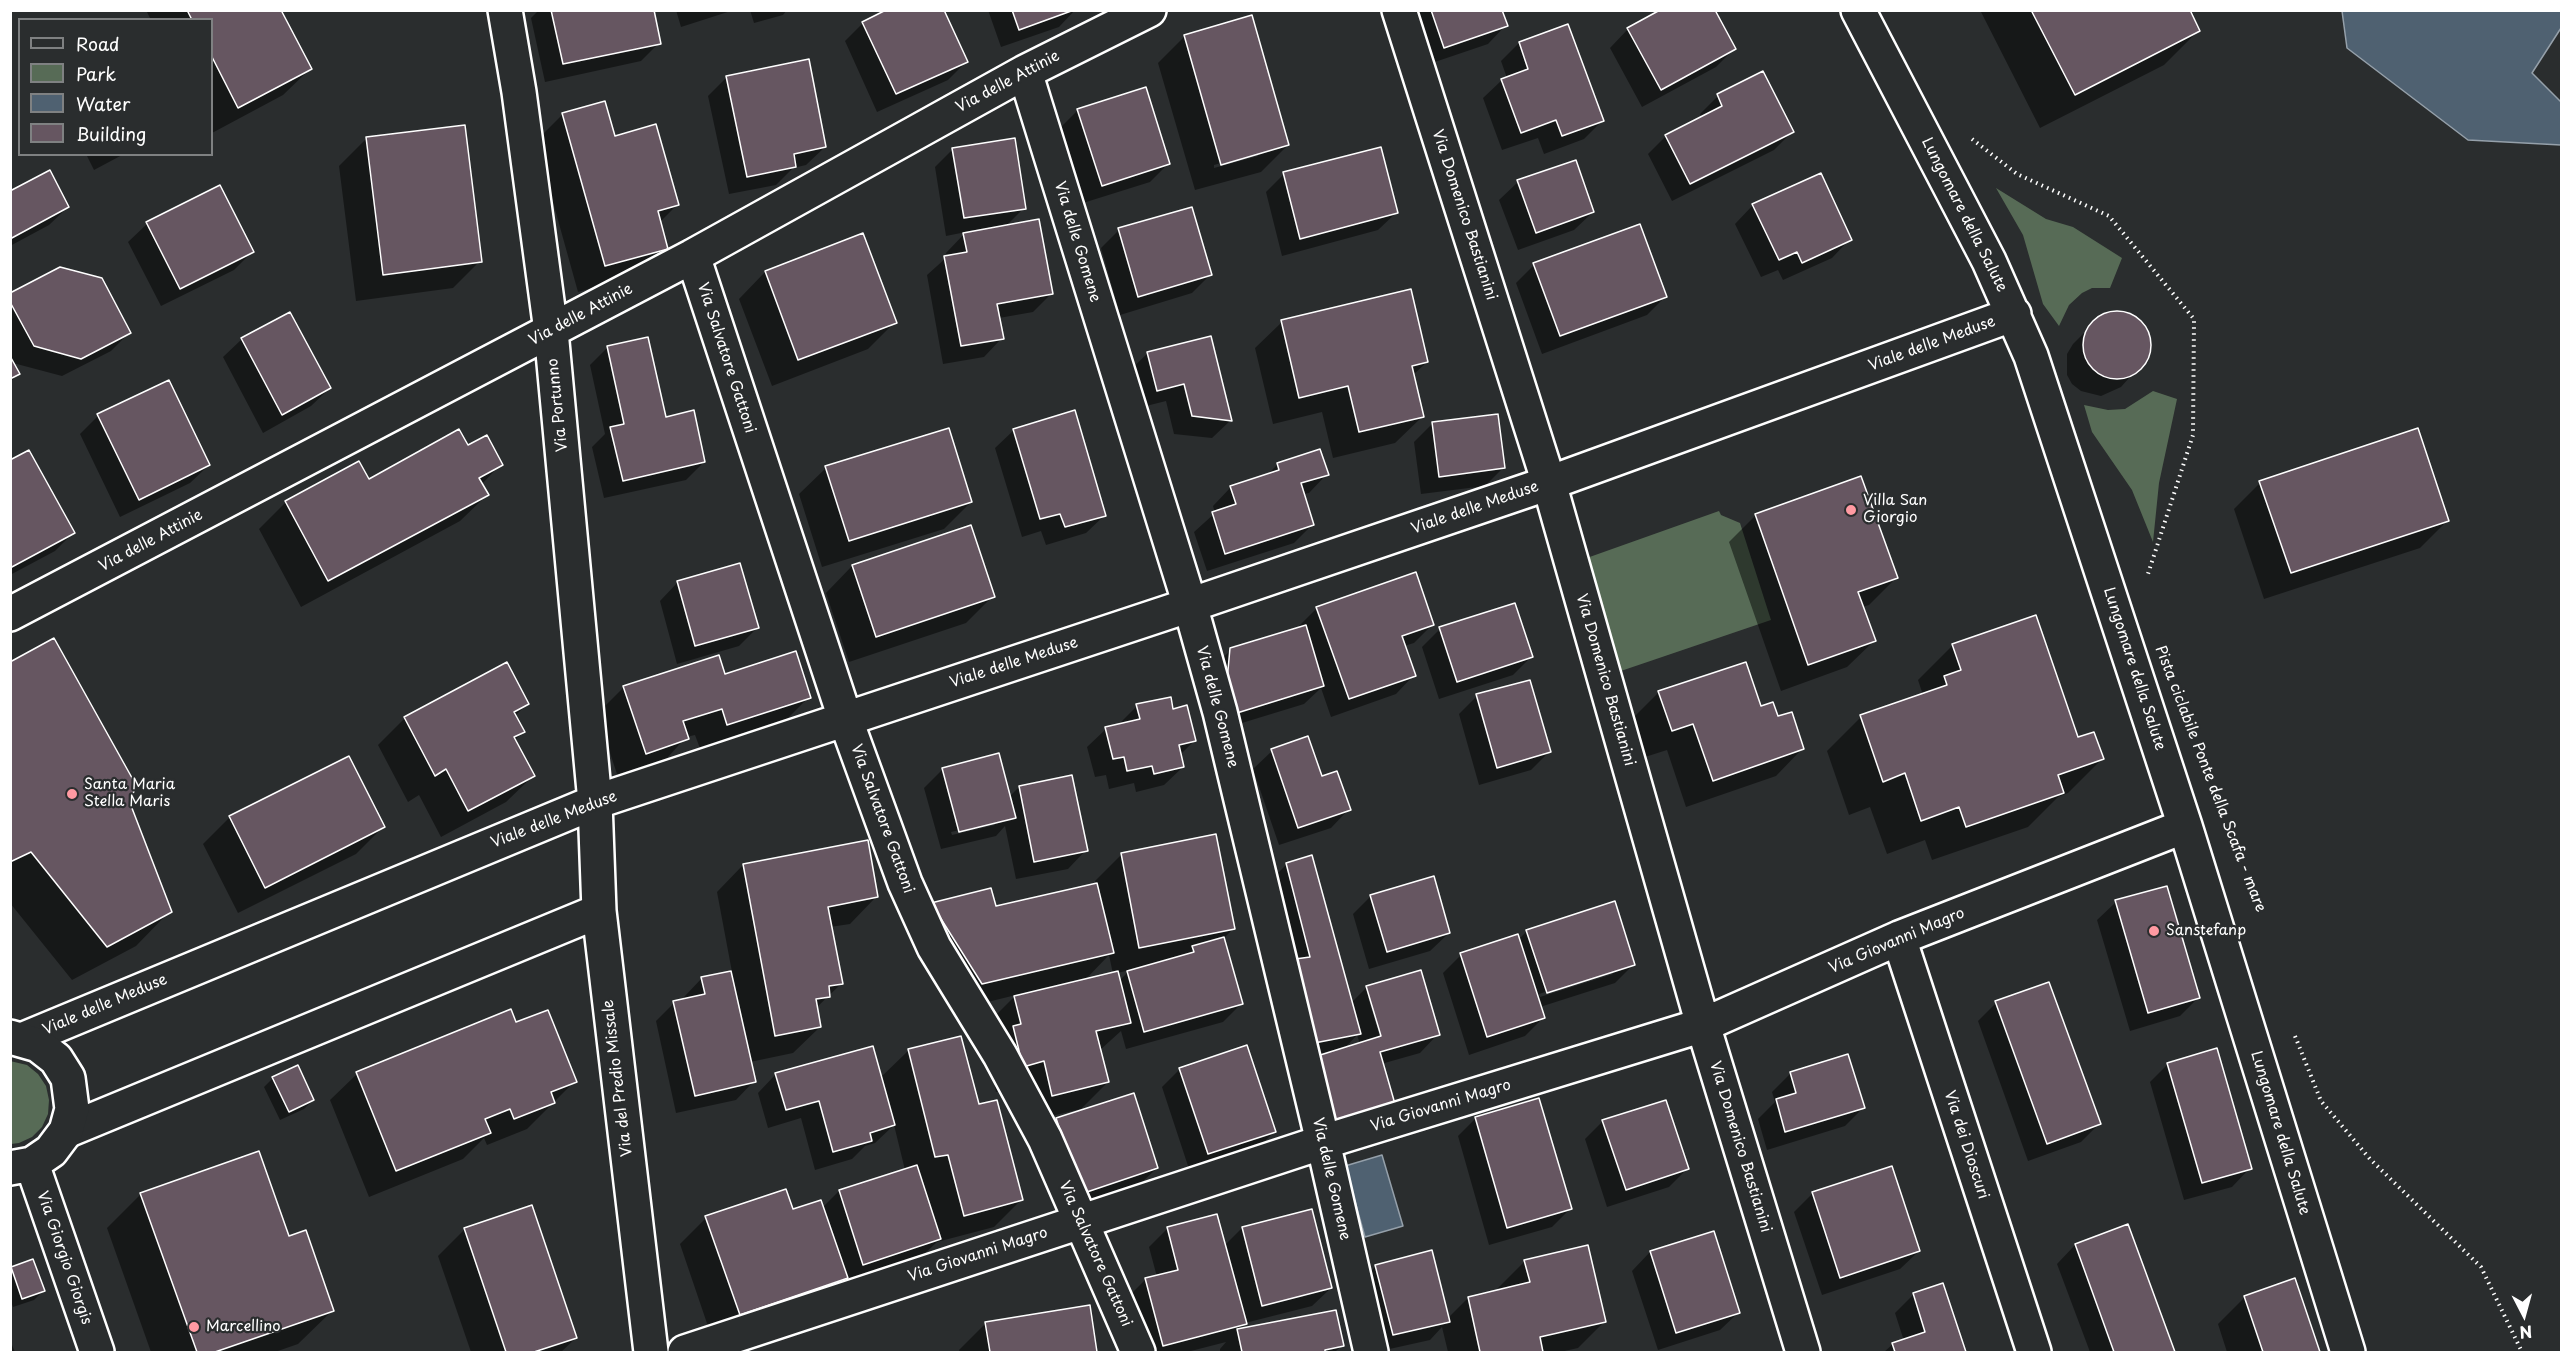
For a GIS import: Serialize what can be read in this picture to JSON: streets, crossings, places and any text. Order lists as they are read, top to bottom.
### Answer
{
  "streets": {
    "street": [
      "Via delle Attinie",
      "Via Domenico Bastianini",
      "Lungomare della Salute",
      "Via delle Gomene",
      "Viale delle Meduse",
      "Via Salvatore Gattoni",
      "Via Portunno",
      "Via Giovanni Magro",
      "Via del Predio Missale",
      "Via dei Dioscuri",
      "Via Giorgio Giorgis"
    ]
  },
  "crossings": [
    ["Via delle Attinie", "Via delle Gomene"],
    ["Via delle Attinie", "Via Salvatore Gattoni"],
    ["Via delle Attinie", "Via Portunno"],
    ["Via Domenico Bastianini", "Viale delle Meduse"],
    ["Via Domenico Bastianini", "Via Giovanni Magro"],
    ["Lungomare della Salute", "Viale delle Meduse"],
    ["Lungomare della Salute", "Via Giovanni Magro"],
    ["Via delle Gomene", "Viale delle Meduse"],
    ["Via delle Gomene", "Via Giovanni Magro"],
    ["Viale delle Meduse", "Via Salvatore Gattoni"],
    ["Viale delle Meduse", "Via Portunno"],
    ["Viale delle Meduse", "Via del Predio Missale"],
    ["Via Salvatore Gattoni", "Via Giovanni Magro"],
    ["Via Portunno", "Via del Predio Missale"],
    ["Via Giovanni Magro", "Via dei Dioscuri"]
  ],
  "places": [
    "Villa San Giorgio",
    "Santa Maria Stella Maris",
    "Sanstefanp",
    "Marcellino"
  ],
  "legend": [
    "Road",
    "Park",
    "Water",
    "Building"
  ],
  "north": "bottom"
}
